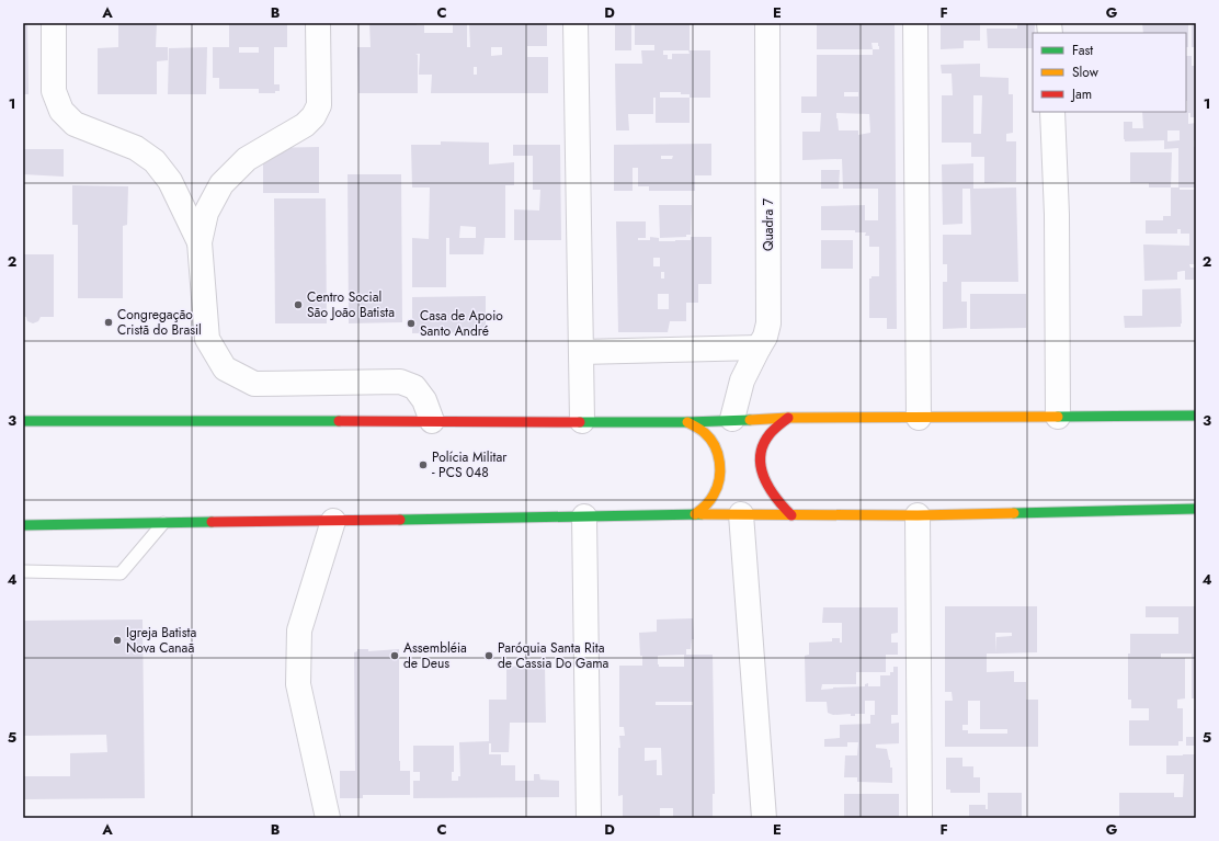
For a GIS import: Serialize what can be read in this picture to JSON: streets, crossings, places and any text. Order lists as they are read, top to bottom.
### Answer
{
  "streets": {
    "street": ["Quadra 7"]
  },
  "places": [
    "Centro Social São João Batista",
    "Congregação Cristã do Brasil",
    "Casa de Apoio Santo André",
    "Polícia Militar - PCS 048",
    "Igreja Batista Nova Canaã",
    "Assembléia de Deus",
    "Paróquia Santa Rita de Cassia Do Gama"
  ],
  "legend": ["Fast", "Slow", "Jam"],
  "grid": {
    "columns": [
      "A",
      "B",
      "C",
      "D",
      "E",
      "F",
      "G"
    ],
    "rows": [
      "1",
      "2",
      "3",
      "4",
      "5"
    ]
  }
}
